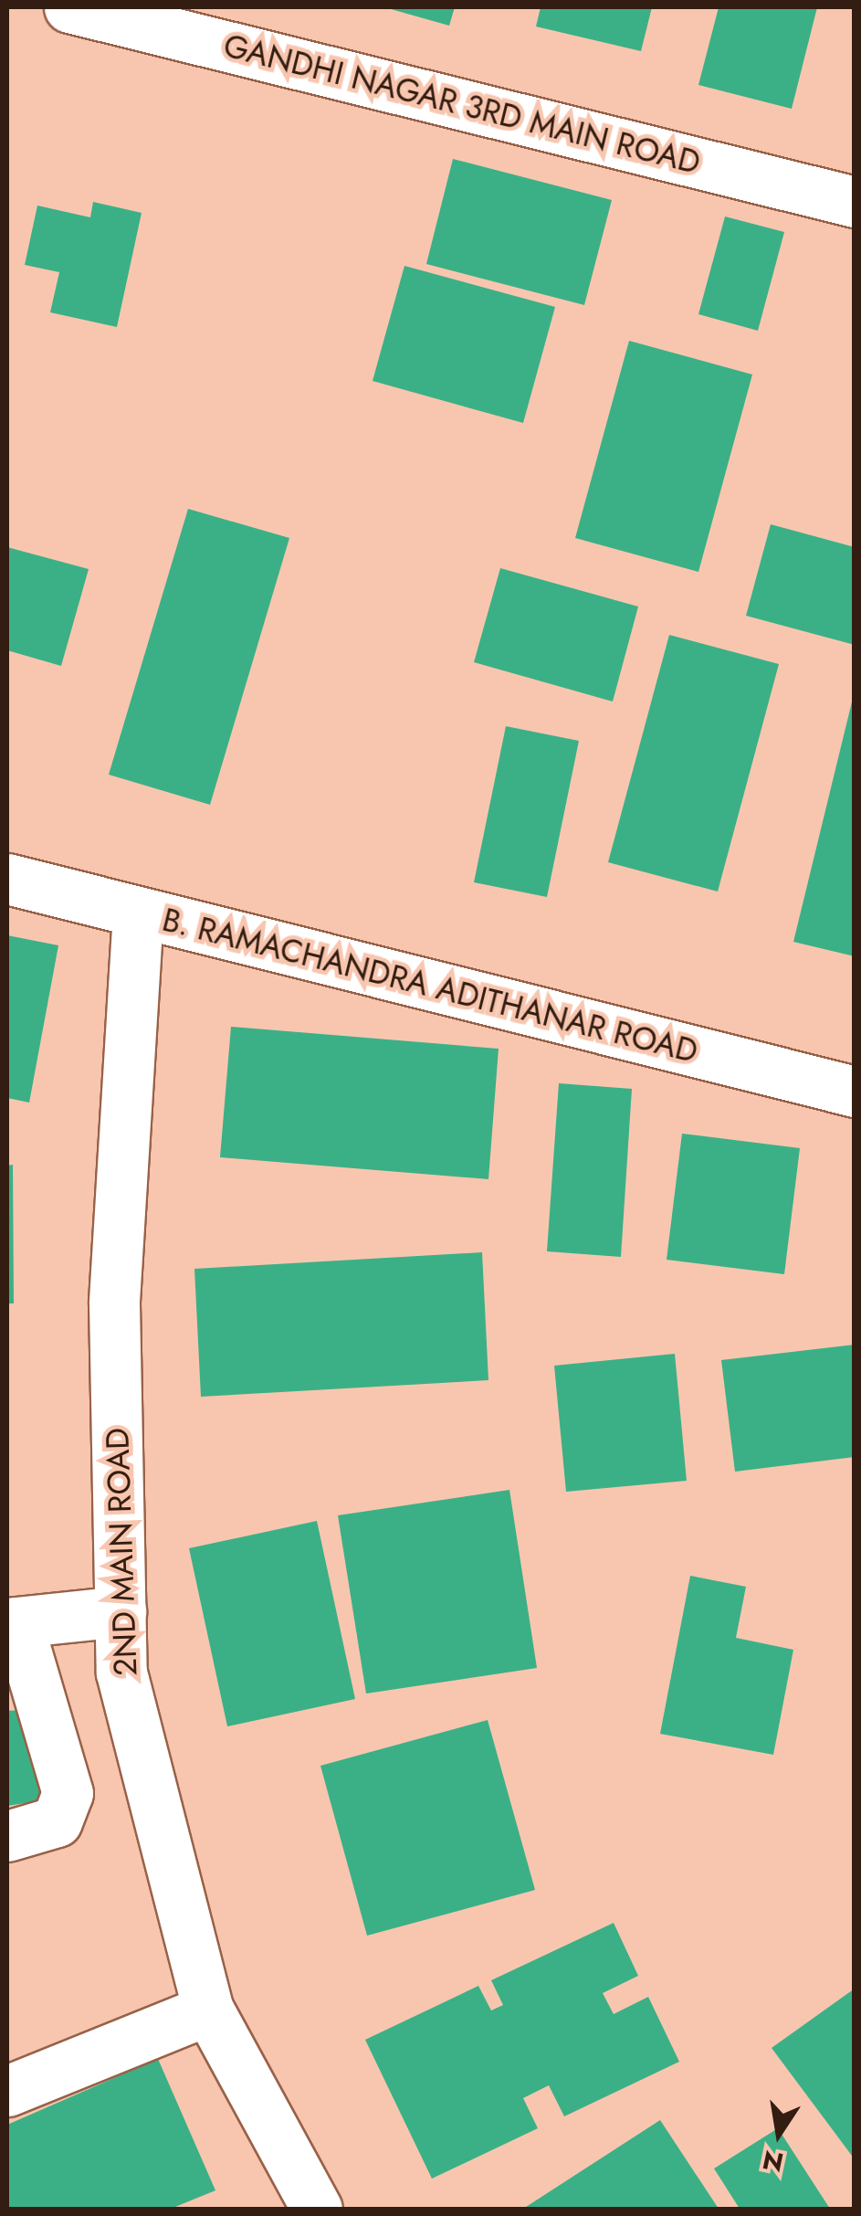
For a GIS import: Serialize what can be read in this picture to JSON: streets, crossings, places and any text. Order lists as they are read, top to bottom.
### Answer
{
  "streets": {
    "street": ["GANDHI NAGAR 3RD MAIN ROAD", "B. RAMACHANDRA ADITHANAR ROAD", "2ND MAIN ROAD"]
  },
  "crossings": [
    ["B. RAMACHANDRA ADITHANAR ROAD", "2ND MAIN ROAD"]
  ],
  "north": "bottom"
}
